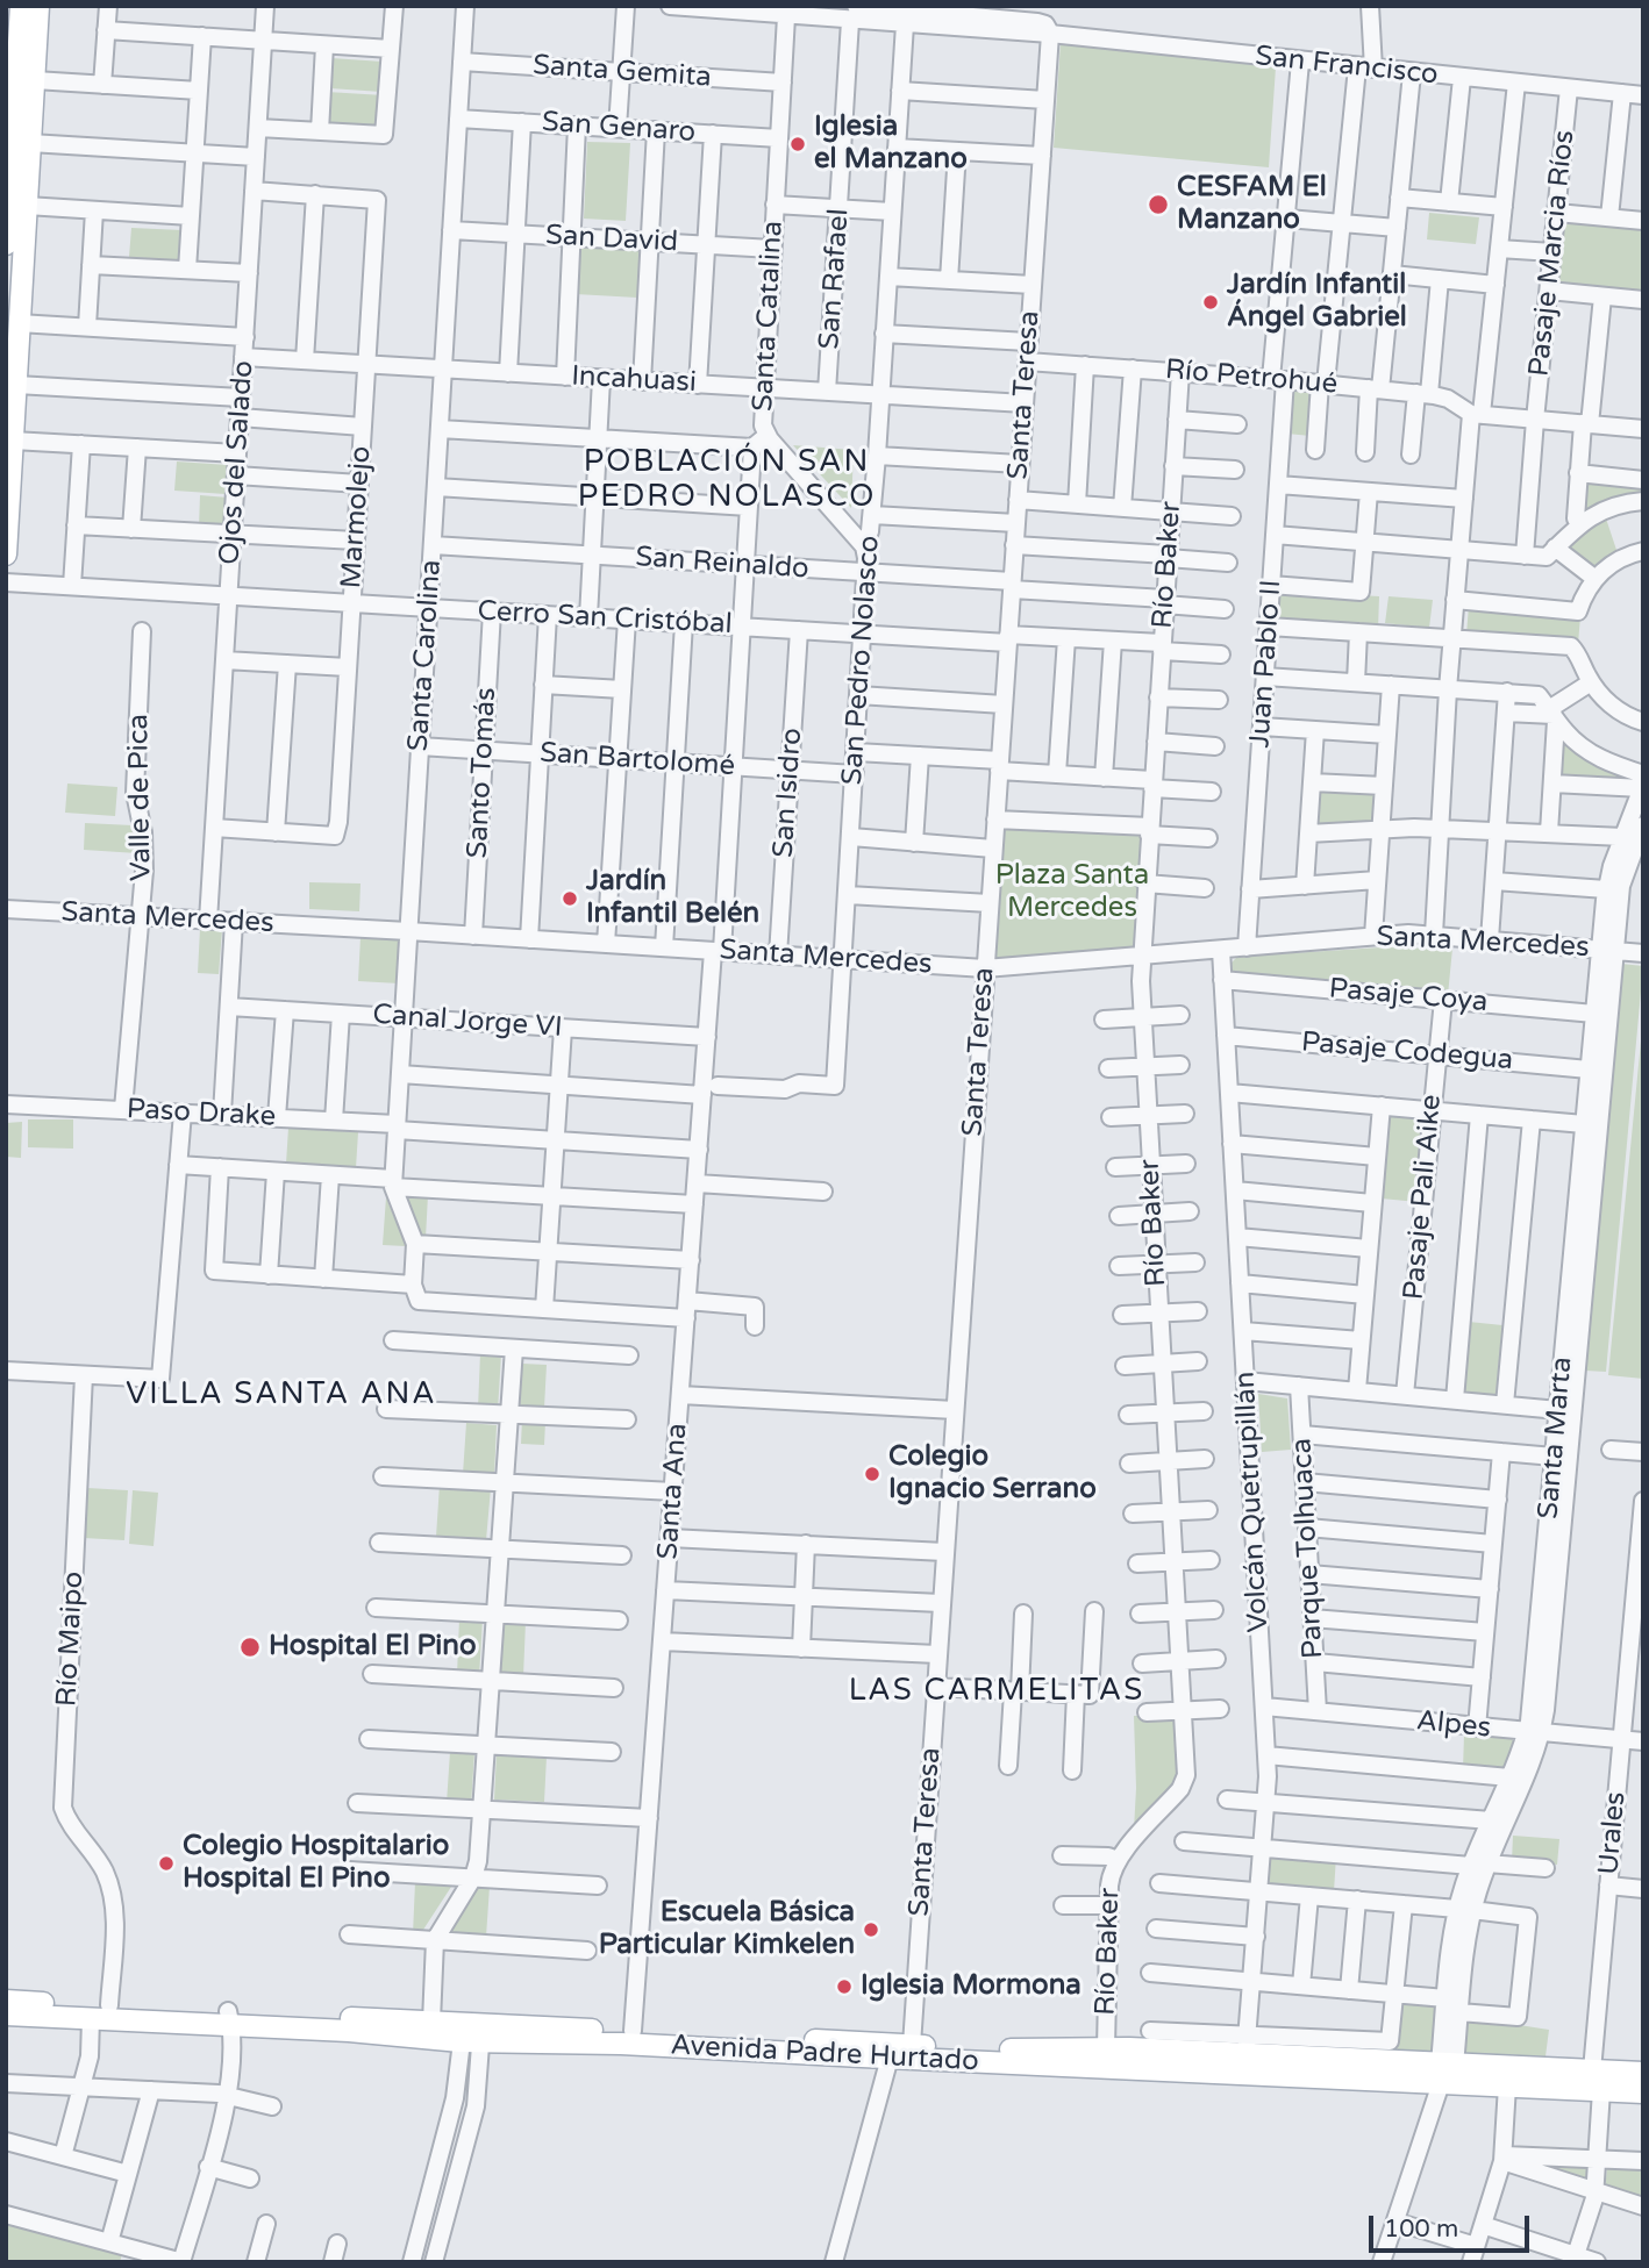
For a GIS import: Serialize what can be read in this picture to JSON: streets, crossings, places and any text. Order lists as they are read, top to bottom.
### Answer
{
  "streets": {
    "main road": ["Avenida Padre Hurtado"],
    "street": [
      "San Francisco",
      "Santa Gemita",
      "San Genaro",
      "San David",
      "Pasaje Marcia Ríos",
      "San Rafael",
      "Santa Catalina",
      "Río Petrohué",
      "Incahuasi",
      "Santa Teresa",
      "Ojos del Salado",
      "Marmolejo",
      "San Reinaldo",
      "Río Baker",
      "Cerro San Cristóbal",
      "Santa Carolina",
      "San Pedro Nolasco",
      "Juan Pablo II",
      "San Bartolomé",
      "Santo Tomás",
      "San Isidro",
      "Valle de Pica",
      "Santa Mercedes",
      "Pasaje Coya",
      "Canal Jorge VI",
      "Pasaje Codegua",
      "Paso Drake",
      "Pasaje Pali Aike",
      "Santa Marta",
      "Santa Ana",
      "Volcán Quetrupillán",
      "Parque Tolhuaca",
      "Río Maipo",
      "Alpes",
      "Urales"
    ]
  },
  "crossings": [
    ["San Francisco", "Pasaje Marcia Ríos"],
    ["San Francisco", "Santa Teresa"],
    ["San Francisco", "Juan Pablo II"],
    ["Santa Gemita", "Santa Catalina"],
    ["Santa Gemita", "Santa Carolina"],
    ["San Genaro", "Santa Catalina"],
    ["San Genaro", "Santa Carolina"],
    ["San David", "Santa Catalina"],
    ["San David", "Santa Carolina"],
    ["San Rafael", "Incahuasi"],
    ["Santa Catalina", "Incahuasi"],
    ["Santa Catalina", "San Reinaldo"],
    ["Santa Catalina", "Cerro San Cristóbal"],
    ["Santa Catalina", "San Bartolomé"],
    ["Santa Catalina", "Santa Mercedes"],
    ["Santa Catalina", "Santa Ana"],
    ["Río Petrohué", "Santa Teresa"],
    ["Río Petrohué", "Río Baker"],
    ["Río Petrohué", "Juan Pablo II"],
    ["Incahuasi", "Santa Teresa"],
    ["Incahuasi", "Ojos del Salado"],
    ["Incahuasi", "Marmolejo"],
    ["Incahuasi", "Santa Carolina"],
    ["Incahuasi", "San Pedro Nolasco"],
    ["Santa Teresa", "San Reinaldo"],
    ["Santa Teresa", "Cerro San Cristóbal"],
    ["Santa Teresa", "Santa Mercedes"],
    ["Santa Teresa", "Avenida Padre Hurtado"],
    ["Ojos del Salado", "Cerro San Cristóbal"],
    ["Ojos del Salado", "Santa Mercedes"],
    ["Marmolejo", "Cerro San Cristóbal"],
    ["San Reinaldo", "Río Baker"],
    ["San Reinaldo", "Santa Carolina"],
    ["San Reinaldo", "San Pedro Nolasco"],
    ["Río Baker", "Cerro San Cristóbal"],
    ["Río Baker", "Santa Mercedes"],
    ["Río Baker", "Avenida Padre Hurtado"],
    ["Cerro San Cristóbal", "Santa Carolina"],
    ["Cerro San Cristóbal", "San Pedro Nolasco"],
    ["Cerro San Cristóbal", "Santo Tomás"],
    ["Cerro San Cristóbal", "San Isidro"],
    ["Santa Carolina", "San Bartolomé"],
    ["Santa Carolina", "Santa Mercedes"],
    ["Santa Carolina", "Canal Jorge VI"],
    ["Santa Carolina", "Paso Drake"],
    ["San Pedro Nolasco", "San Bartolomé"],
    ["San Pedro Nolasco", "Santa Mercedes"],
    ["San Pedro Nolasco", "Santa Ana"],
    ["Juan Pablo II", "Santa Mercedes"],
    ["San Bartolomé", "Santo Tomás"],
    ["San Bartolomé", "San Isidro"],
    ["Santo Tomás", "Santa Mercedes"],
    ["San Isidro", "Santa Mercedes"],
    ["Valle de Pica", "Santa Mercedes"],
    ["Valle de Pica", "Paso Drake"],
    ["Santa Mercedes", "Santa Marta"],
    ["Santa Mercedes", "Santa Ana"],
    ["Santa Mercedes", "Volcán Quetrupillán"],
    ["Pasaje Coya", "Pasaje Pali Aike"],
    ["Pasaje Coya", "Santa Marta"],
    ["Pasaje Coya", "Volcán Quetrupillán"],
    ["Canal Jorge VI", "Santa Ana"],
    ["Pasaje Codegua", "Pasaje Pali Aike"],
    ["Pasaje Codegua", "Santa Marta"],
    ["Pasaje Codegua", "Volcán Quetrupillán"],
    ["Paso Drake", "Santa Ana"],
    ["Santa Marta", "Alpes"],
    ["Santa Marta", "Avenida Padre Hurtado"],
    ["Santa Ana", "Avenida Padre Hurtado"],
    ["Volcán Quetrupillán", "Alpes"],
    ["Volcán Quetrupillán", "Avenida Padre Hurtado"],
    ["Parque Tolhuaca", "Alpes"],
    ["Río Maipo", "Avenida Padre Hurtado"],
    ["Alpes", "Urales"],
    ["Urales", "Avenida Padre Hurtado"]
  ],
  "districts": ["POBLACIÓN SAN PEDRO NOLASCO", "VILLA SANTA ANA", "LAS CARMELITAS"],
  "parks": ["Plaza Santa Mercedes"],
  "places": [
    "Iglesia el Manzano",
    "CESFAM El Manzano",
    "Jardín Infantil Ángel Gabriel",
    "Jardín Infantil Belén",
    "Colegio Ignacio Serrano",
    "Hospital El Pino",
    "Colegio Hospitalario Hospital El Pino",
    "Escuela Básica Particular Kimkelen",
    "Iglesia Mormona"
  ],
  "scale_bar": "100 m"
}
